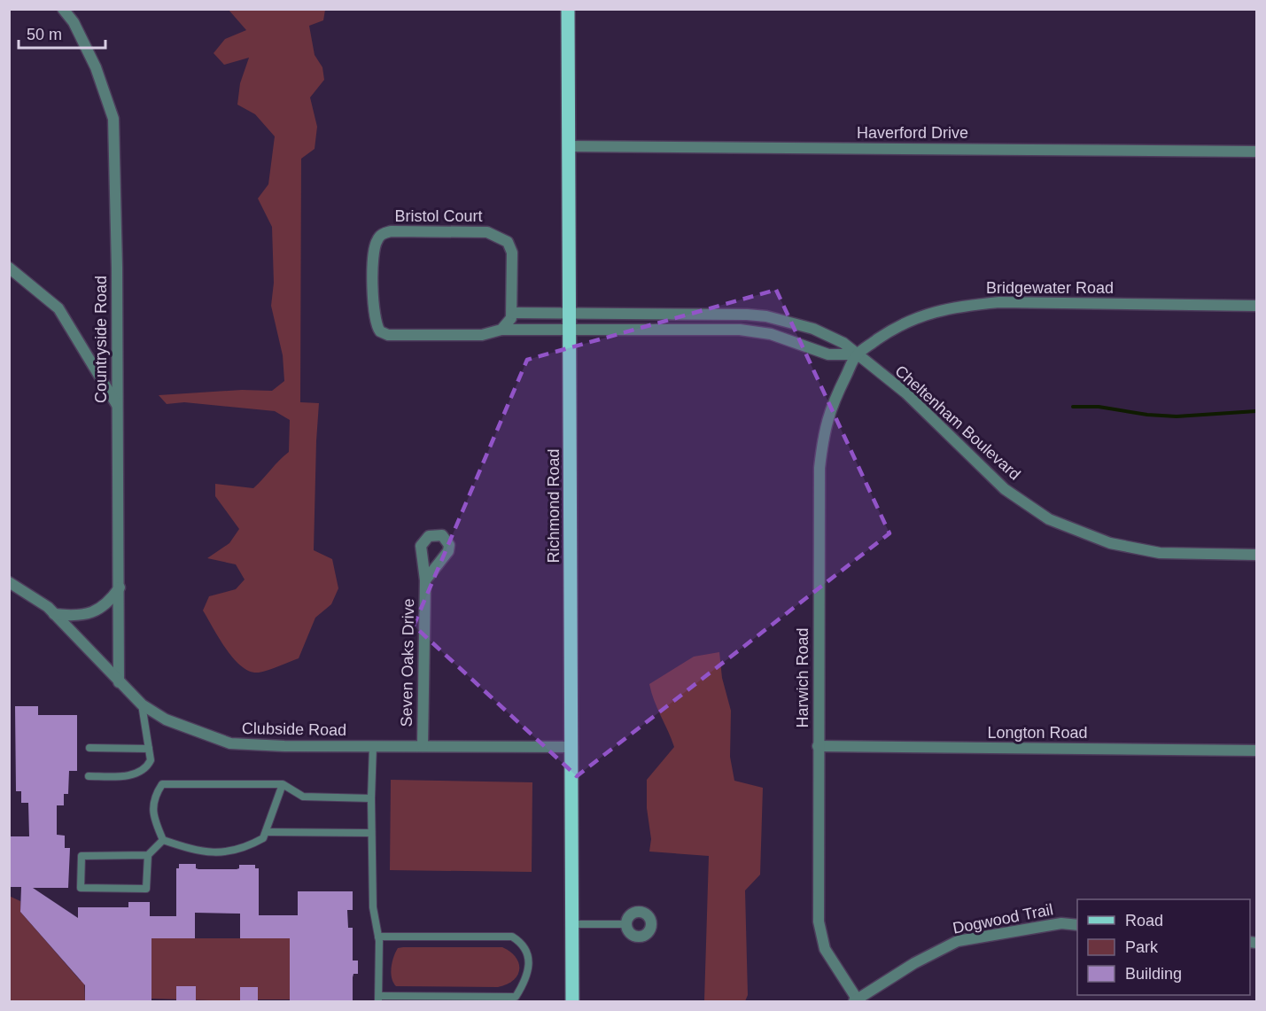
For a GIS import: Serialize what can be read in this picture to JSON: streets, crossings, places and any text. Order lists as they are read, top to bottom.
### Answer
{
  "streets": {
    "main road": ["Richmond Road"],
    "street": [
      "Haverford Drive",
      "Bristol Court",
      "Bridgewater Road",
      "Countryside Road",
      "Cheltenham Boulevard",
      "Seven Oaks Drive",
      "Harwich Road",
      "Clubside Road",
      "Longton Road",
      "Dogwood Trail"
    ]
  },
  "crossings": [
    ["Haverford Drive", "Richmond Road"],
    ["Bridgewater Road", "Cheltenham Boulevard"],
    ["Bridgewater Road", "Harwich Road"],
    ["Countryside Road", "Clubside Road"],
    ["Cheltenham Boulevard", "Richmond Road"],
    ["Cheltenham Boulevard", "Harwich Road"],
    ["Richmond Road", "Clubside Road"],
    ["Seven Oaks Drive", "Clubside Road"],
    ["Harwich Road", "Longton Road"],
    ["Harwich Road", "Dogwood Trail"]
  ],
  "legend": ["Road", "Park", "Building"],
  "scale_bar": "50 m"
}
